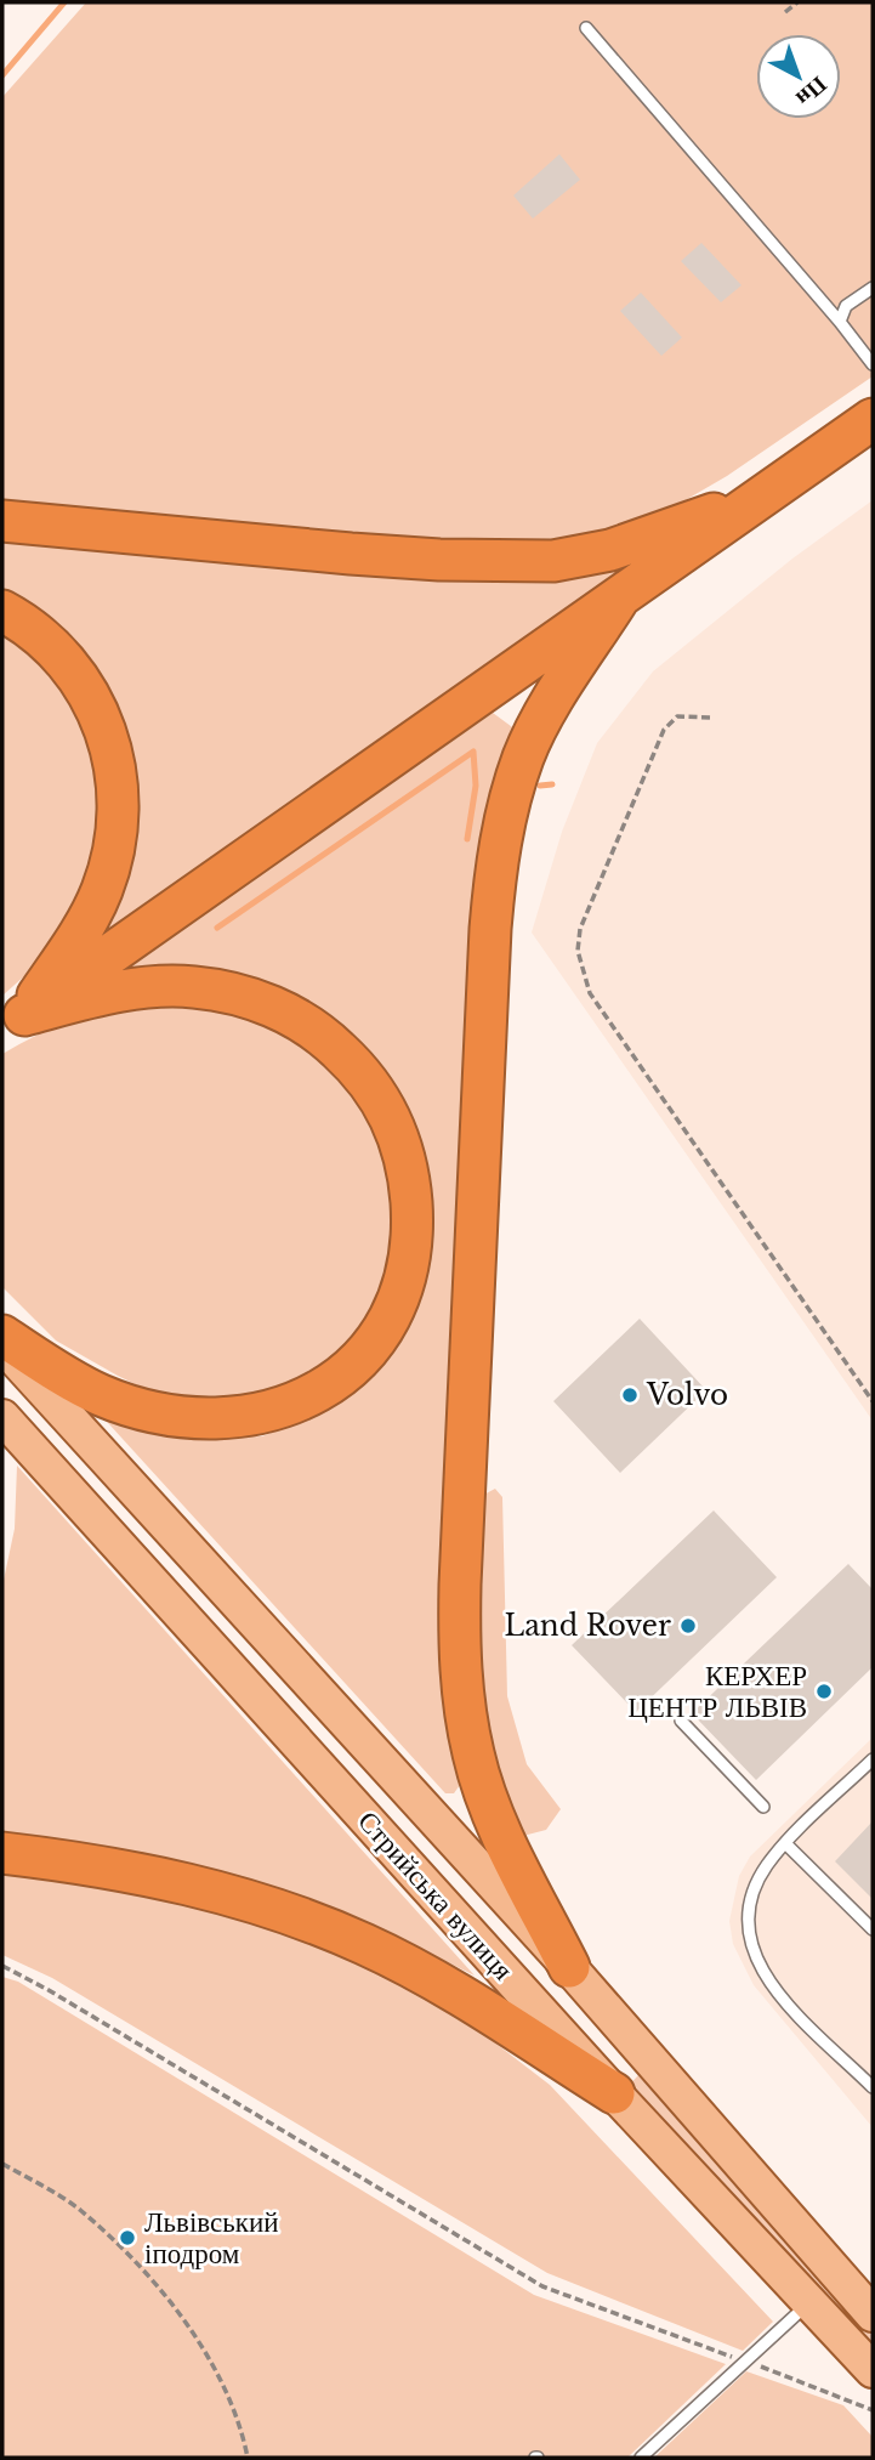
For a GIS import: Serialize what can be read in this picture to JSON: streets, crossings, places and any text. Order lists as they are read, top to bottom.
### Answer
{
  "streets": {
    "main road": ["Стрийська вулиця"]
  },
  "places": [
    "Volvo",
    "Land Rover",
    "КЕРХЕР ЦЕНТР ЛЬВІВ",
    "Львівський іподром"
  ],
  "north": "bottom right"
}
